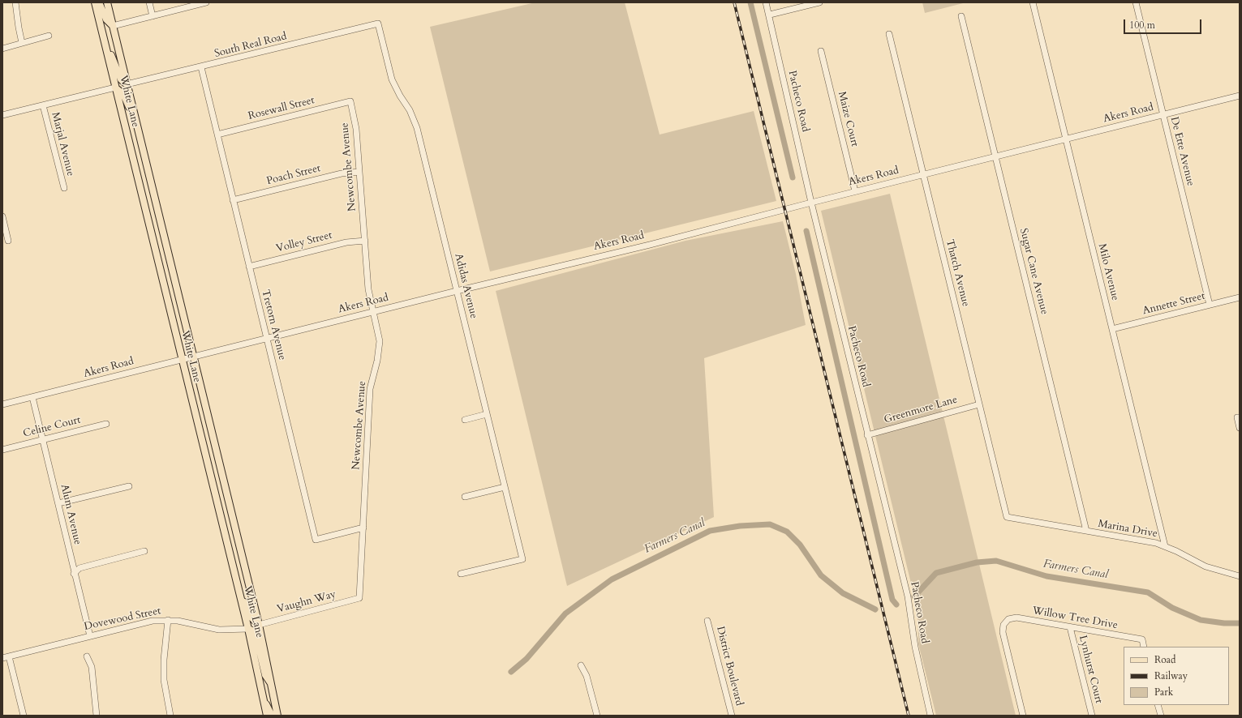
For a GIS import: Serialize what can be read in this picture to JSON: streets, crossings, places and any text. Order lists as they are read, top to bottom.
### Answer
{
  "streets": {
    "main road": ["White Lane"],
    "street": [
      "South Real Road",
      "Pacheco Road",
      "Rosewall Street",
      "Akers Road",
      "Maize Court",
      "Marjal Avenue",
      "De Ette Avenue",
      "Newcombe Avenue",
      "Poach Street",
      "Volley Street",
      "Sugar Cane Avenue",
      "Milo Avenue",
      "Thatch Avenue",
      "Adidas Avenue",
      "Annette Street",
      "Tretorn Avenue",
      "Greenmore Lane",
      "Celine Court",
      "Alum Avenue",
      "Marina Drive",
      "Vaughn Way",
      "Willow Tree Drive",
      "Dovewood Street",
      "District Boulevard",
      "Lynhurst Court"
    ]
  },
  "crossings": [
    ["South Real Road", "White Lane"],
    ["South Real Road", "Adidas Avenue"],
    ["South Real Road", "Tretorn Avenue"],
    ["White Lane", "Akers Road"],
    ["White Lane", "Vaughn Way"],
    ["White Lane", "Dovewood Street"],
    ["Pacheco Road", "Akers Road"],
    ["Pacheco Road", "Greenmore Lane"],
    ["Rosewall Street", "Newcombe Avenue"],
    ["Rosewall Street", "Tretorn Avenue"],
    ["Akers Road", "Maize Court"],
    ["Akers Road", "De Ette Avenue"],
    ["Akers Road", "Newcombe Avenue"],
    ["Akers Road", "Sugar Cane Avenue"],
    ["Akers Road", "Milo Avenue"],
    ["Akers Road", "Thatch Avenue"],
    ["Akers Road", "Adidas Avenue"],
    ["Akers Road", "Tretorn Avenue"],
    ["Akers Road", "Alum Avenue"],
    ["De Ette Avenue", "Annette Street"],
    ["Newcombe Avenue", "Poach Street"],
    ["Newcombe Avenue", "Volley Street"],
    ["Newcombe Avenue", "Tretorn Avenue"],
    ["Newcombe Avenue", "Vaughn Way"],
    ["Poach Street", "Tretorn Avenue"],
    ["Volley Street", "Tretorn Avenue"],
    ["Sugar Cane Avenue", "Marina Drive"],
    ["Milo Avenue", "Annette Street"],
    ["Milo Avenue", "Marina Drive"],
    ["Thatch Avenue", "Greenmore Lane"],
    ["Thatch Avenue", "Marina Drive"],
    ["Celine Court", "Alum Avenue"],
    ["Alum Avenue", "Dovewood Street"],
    ["Willow Tree Drive", "Lynhurst Court"]
  ],
  "water": ["Farmers Canal"],
  "legend": ["Road", "Railway", "Park"],
  "scale_bar": "100 m"
}
